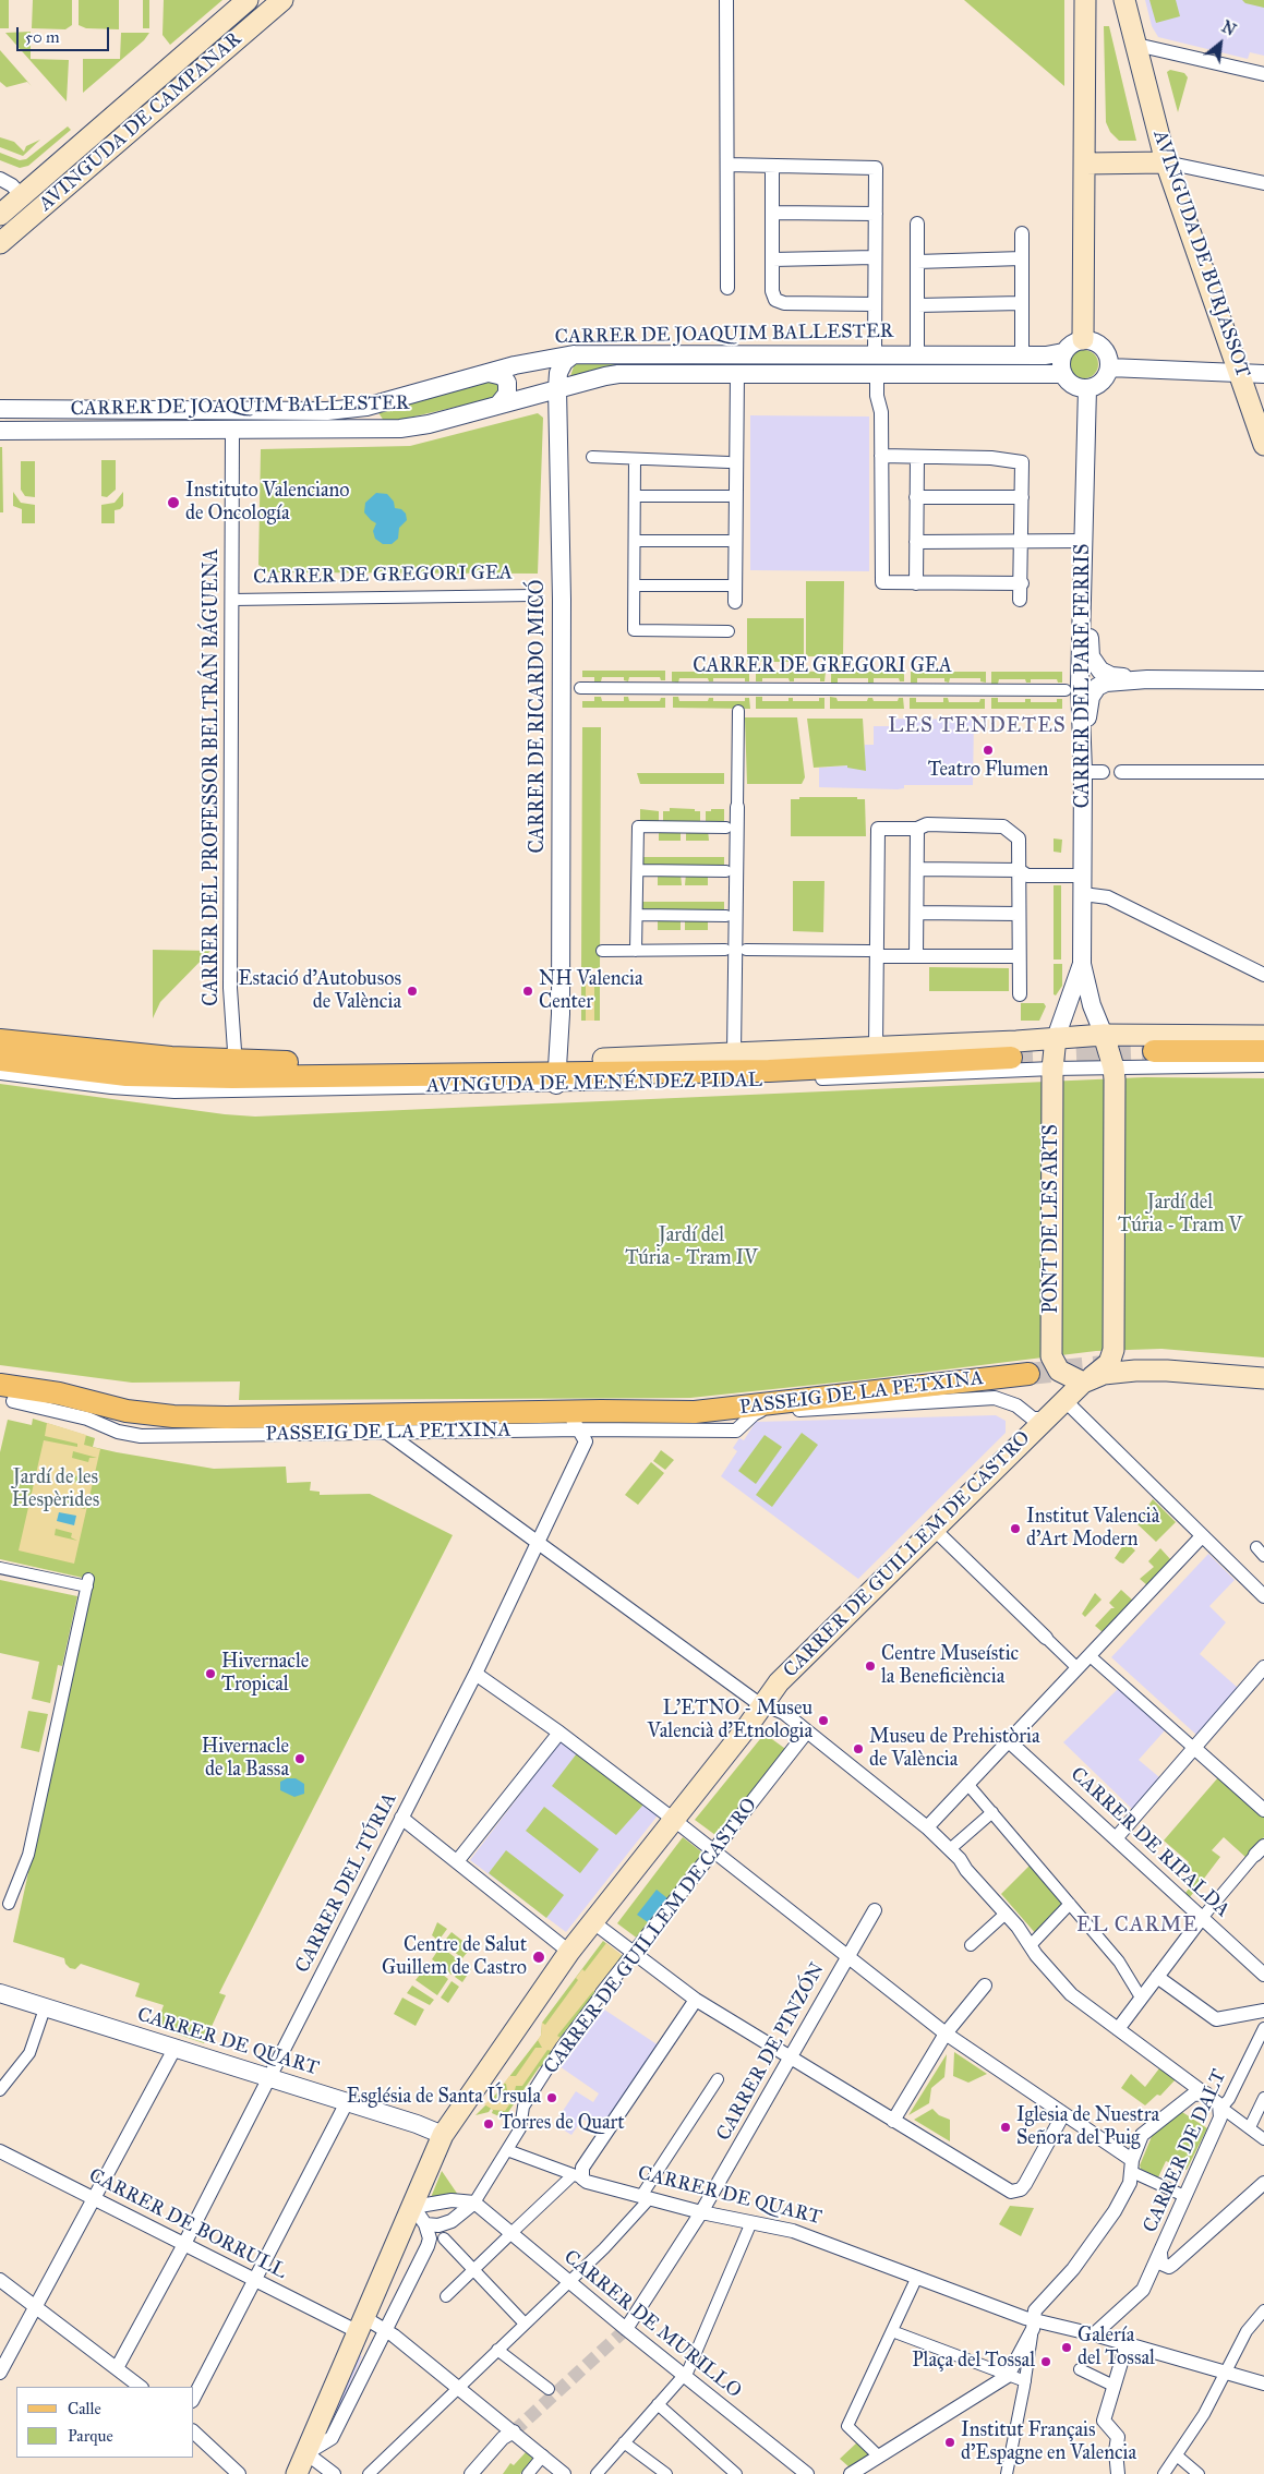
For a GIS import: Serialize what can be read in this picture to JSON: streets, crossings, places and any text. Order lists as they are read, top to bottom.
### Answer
{
  "streets": {
    "main road": [
      "AVINGUDA DE CAMPANAR",
      "AVINGUDA DE BURJASSOT",
      "AVINGUDA DE MENÉNDEZ PIDAL",
      "PONT DE LES ARTS",
      "PASSEIG DE LA PETXINA",
      "CARRER DE GUILLEM DE CASTRO"
    ],
    "street": [
      "CARRER DE JOAQUIM BALLESTER",
      "CARRER DE GREGORI GEA",
      "CARRER DEL PARE FERRIS",
      "CARRER DE RICARDO MICÓ",
      "CARRER DEL PROFESSOR BELTRÁN BÁGUENA",
      "CARRER DE RIPALDA",
      "CARRER DEL TÚRIA",
      "CARRER DE QUART",
      "CARRER DE PINZÓN",
      "CARRER DE DALT",
      "CARRER DE BORRULL",
      "CARRER DE MURILLO"
    ]
  },
  "crossings": [
    ["CARRER DE JOAQUIM BALLESTER", "CARRER DEL PARE FERRIS"],
    ["CARRER DE JOAQUIM BALLESTER", "CARRER DE RICARDO MICÓ"],
    ["CARRER DE JOAQUIM BALLESTER", "CARRER DEL PROFESSOR BELTRÁN BÁGUENA"],
    ["CARRER DE GREGORI GEA", "CARRER DEL PROFESSOR BELTRÁN BÁGUENA"],
    ["CARRER DEL PARE FERRIS", "AVINGUDA DE MENÉNDEZ PIDAL"],
    ["CARRER DEL PARE FERRIS", "PONT DE LES ARTS"],
    ["CARRER DE RICARDO MICÓ", "AVINGUDA DE MENÉNDEZ PIDAL"],
    ["CARRER DEL PROFESSOR BELTRÁN BÁGUENA", "AVINGUDA DE MENÉNDEZ PIDAL"],
    ["AVINGUDA DE MENÉNDEZ PIDAL", "PONT DE LES ARTS"],
    ["PONT DE LES ARTS", "CARRER DE GUILLEM DE CASTRO"],
    ["PASSEIG DE LA PETXINA", "CARRER DE GUILLEM DE CASTRO"],
    ["PASSEIG DE LA PETXINA", "CARRER DEL TÚRIA"],
    ["CARRER DE GUILLEM DE CASTRO", "CARRER DE QUART"],
    ["CARRER DE GUILLEM DE CASTRO", "CARRER DE BORRULL"],
    ["CARRER DE GUILLEM DE CASTRO", "CARRER DE MURILLO"],
    ["CARRER DEL TÚRIA", "CARRER DE QUART"],
    ["CARRER DEL TÚRIA", "CARRER DE BORRULL"],
    ["CARRER DE QUART", "CARRER DE PINZÓN"],
    ["CARRER DE QUART", "CARRER DE DALT"],
    ["CARRER DE PINZÓN", "CARRER DE MURILLO"]
  ],
  "districts": ["LES TENDETES", "EL CARME"],
  "parks": ["Jardí del Túria - Tram V", "Jardí del Túria - Tram IV", "Jardí de les Hespèrides"],
  "places": [
    "Instituto Valenciano de Oncología",
    "Teatro Flumen",
    "Estació d'Autobusos de València",
    "NH Valencia Center",
    "Institut Valencià d'Art Modern",
    "Centre Museístic la Beneficiència",
    "Hivernacle Tropical",
    "L'ETNO - Museu Valencià d'Etnologia",
    "Museu de Prehistòria de València",
    "Hivernacle de la Bassa",
    "Centre de Salut Guillem de Castro",
    "Església de Santa Úrsula",
    "Torres de Quart",
    "Iglesia de Nuestra Señora del Puig",
    "Galería del Tossal",
    "Plaça del Tossal",
    "Institut Français d’Espagne en Valencia"
  ],
  "legend": ["Calle", "Parque"],
  "scale_bar": "50 m",
  "north": "top right"
}
